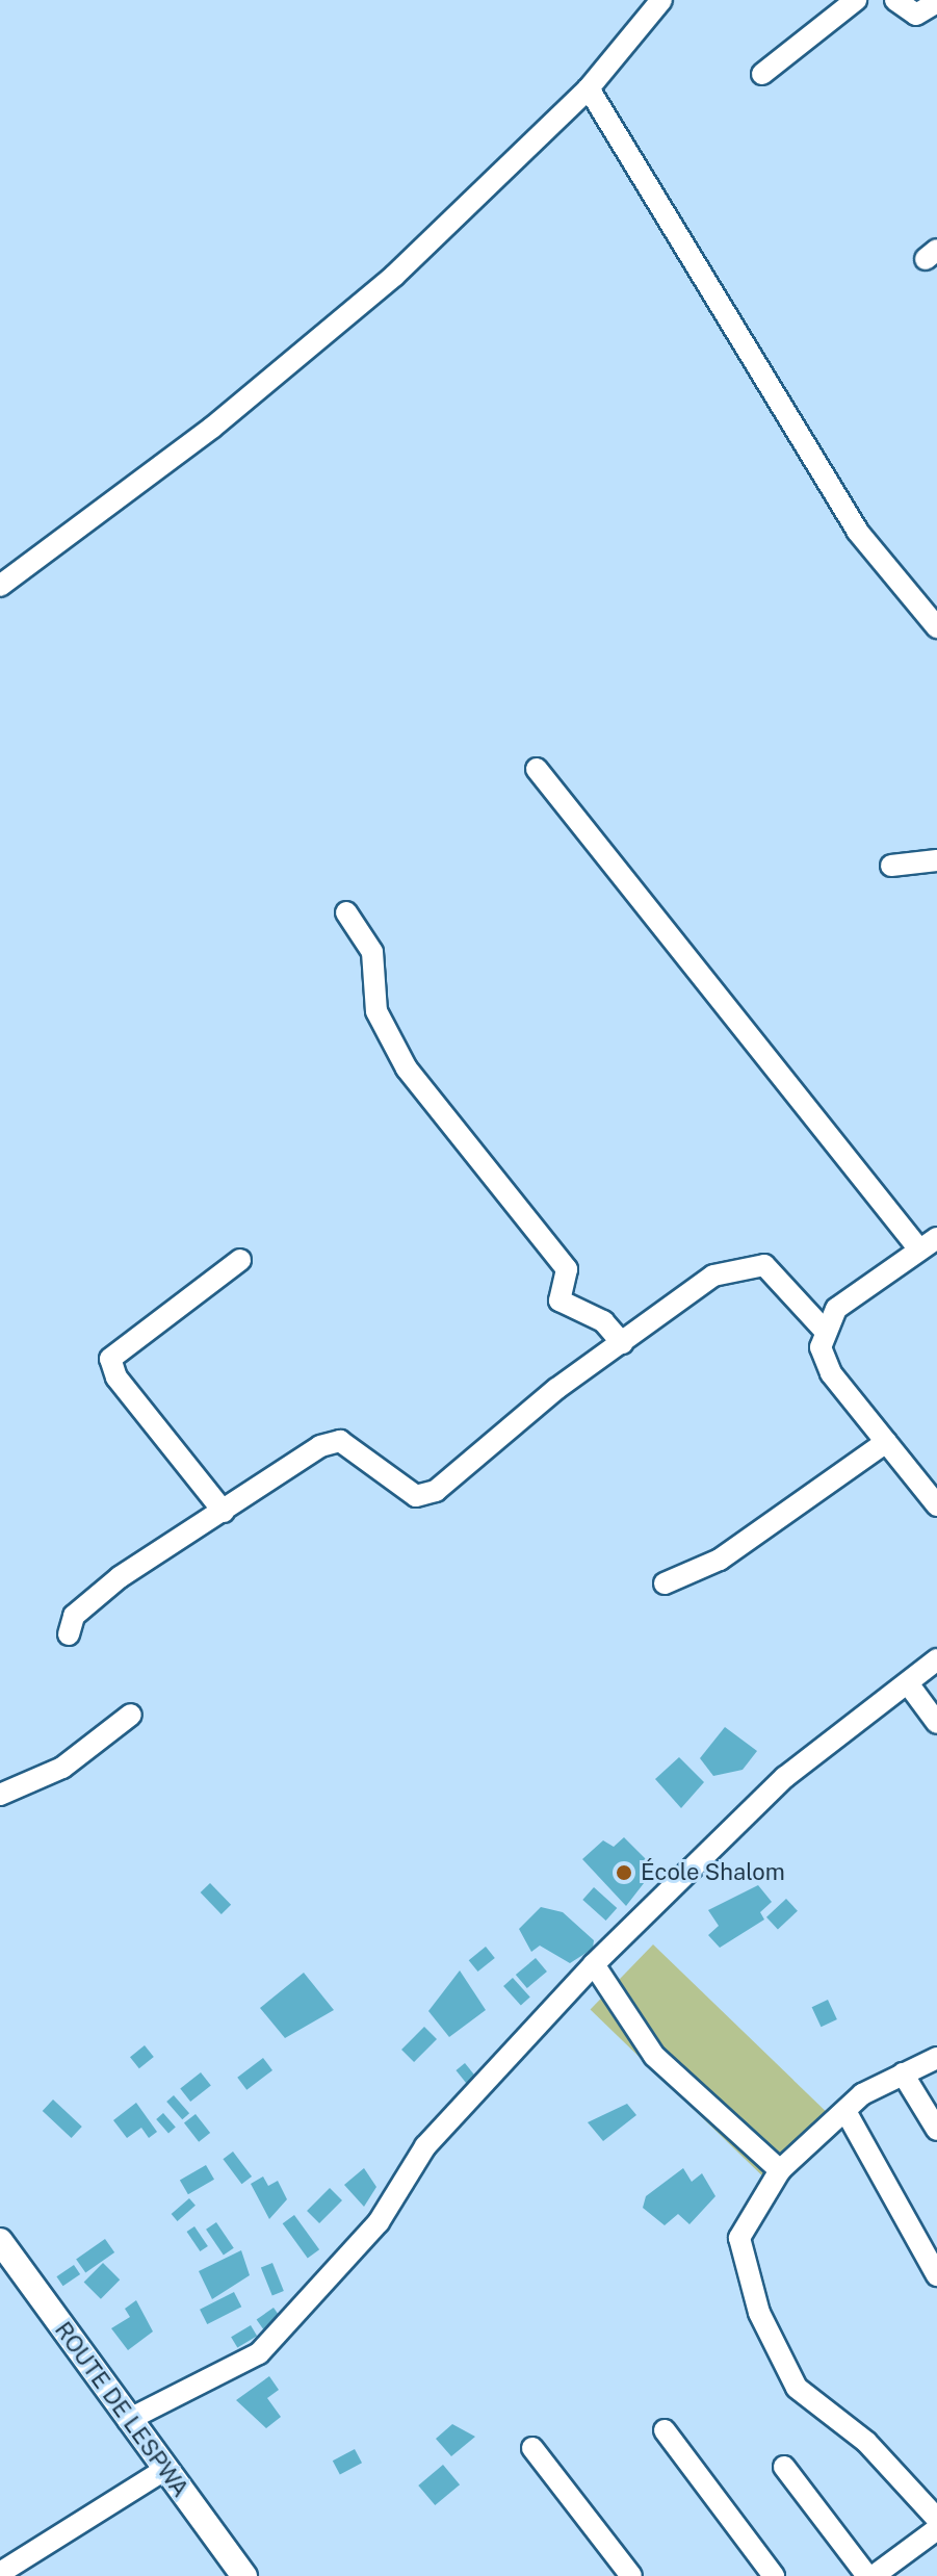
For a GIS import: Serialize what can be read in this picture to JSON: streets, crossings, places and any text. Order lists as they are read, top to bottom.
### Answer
{
  "streets": {
    "street": ["ROUTE DE LESPWA"]
  },
  "places": ["École Shalom"]
}
